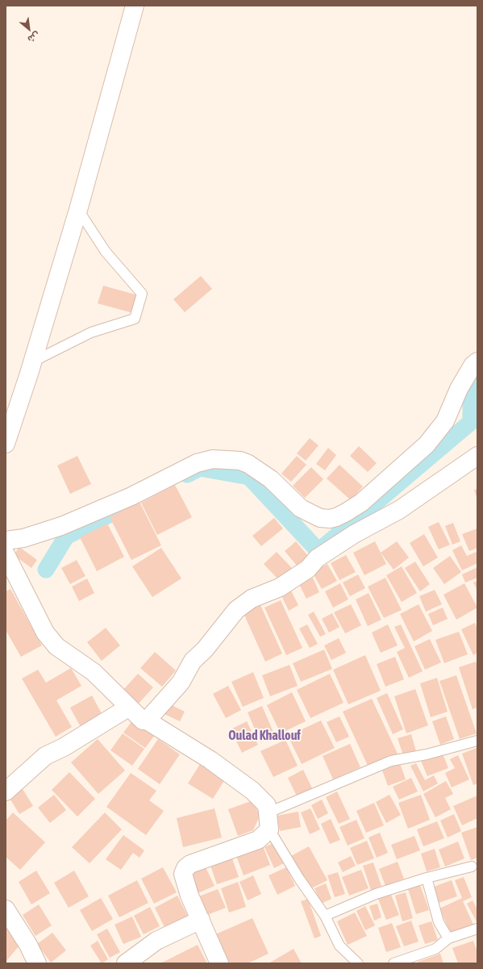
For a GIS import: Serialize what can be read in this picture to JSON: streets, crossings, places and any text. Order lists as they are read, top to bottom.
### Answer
{
  "districts": ["Oulad Khallouf"],
  "north": "bottom right"
}
